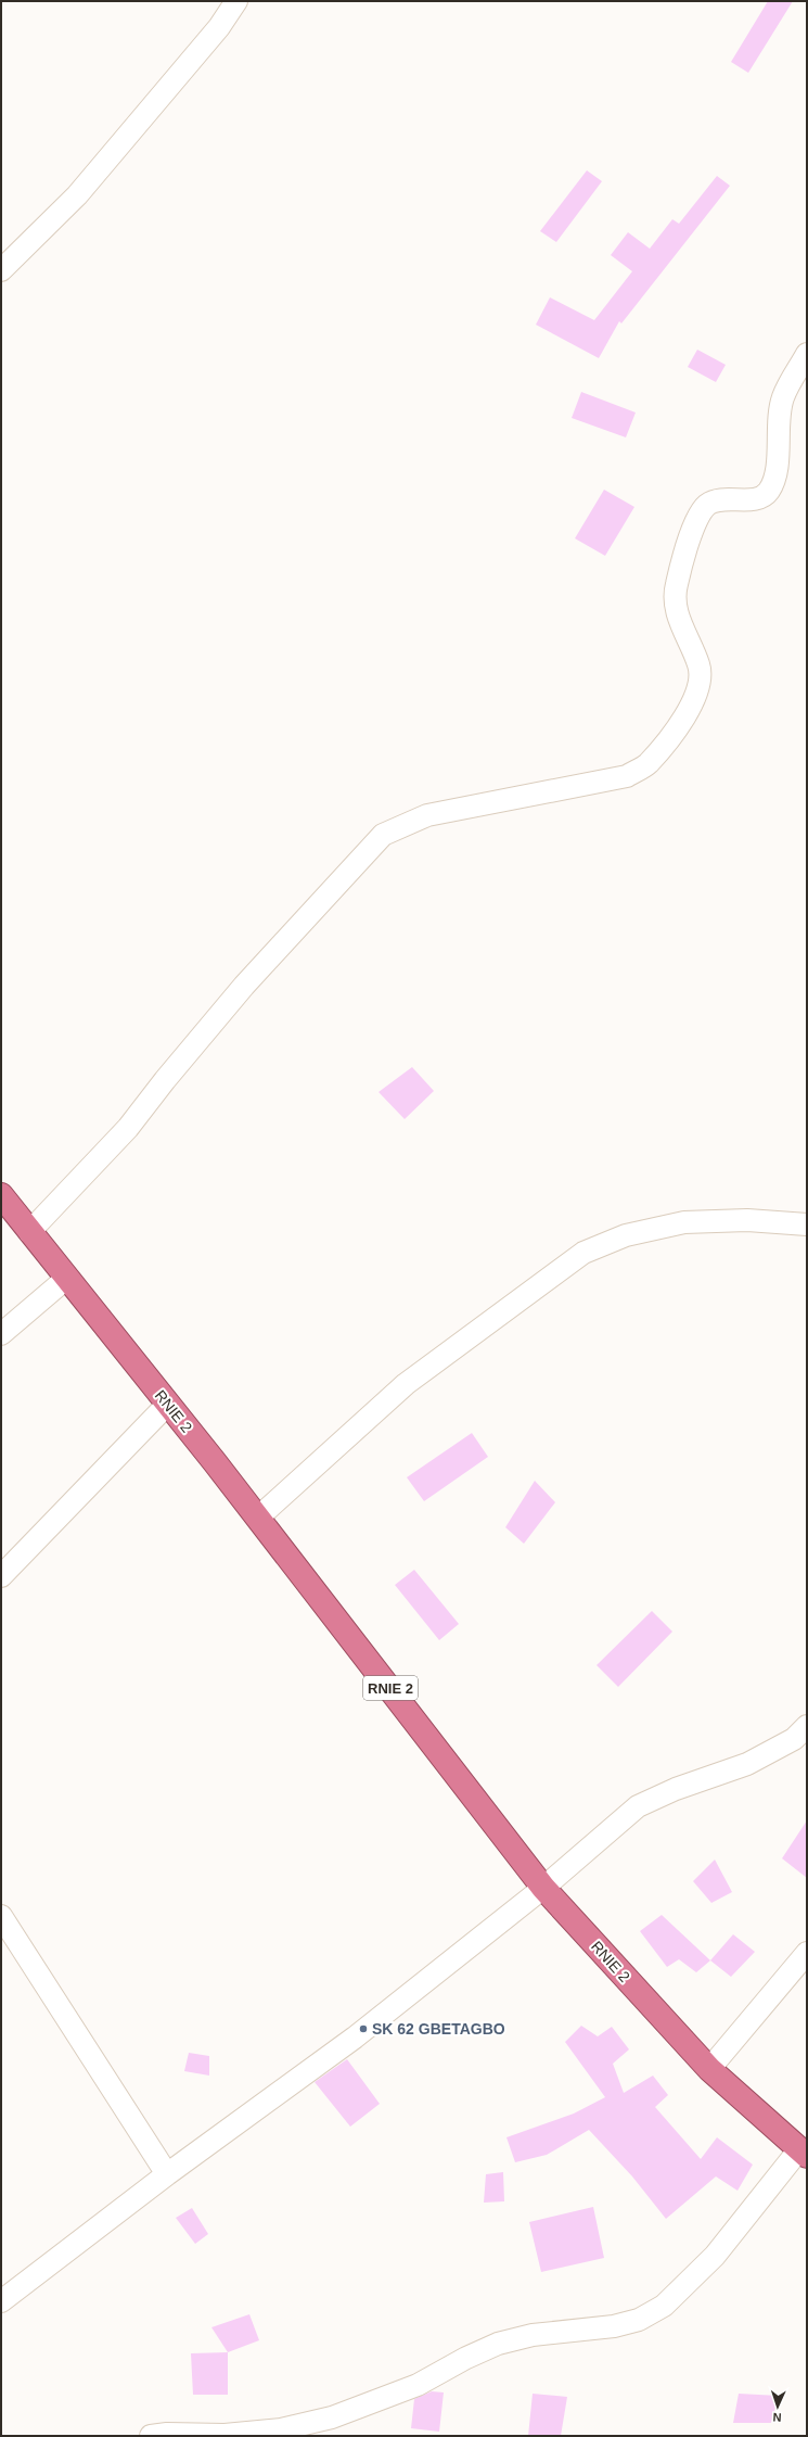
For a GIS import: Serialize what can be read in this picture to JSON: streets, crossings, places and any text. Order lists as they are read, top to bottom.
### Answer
{
  "streets": {
    "highway": ["RNIE 2"]
  },
  "places": ["SK 62 GBETAGBO"],
  "north": "bottom"
}
